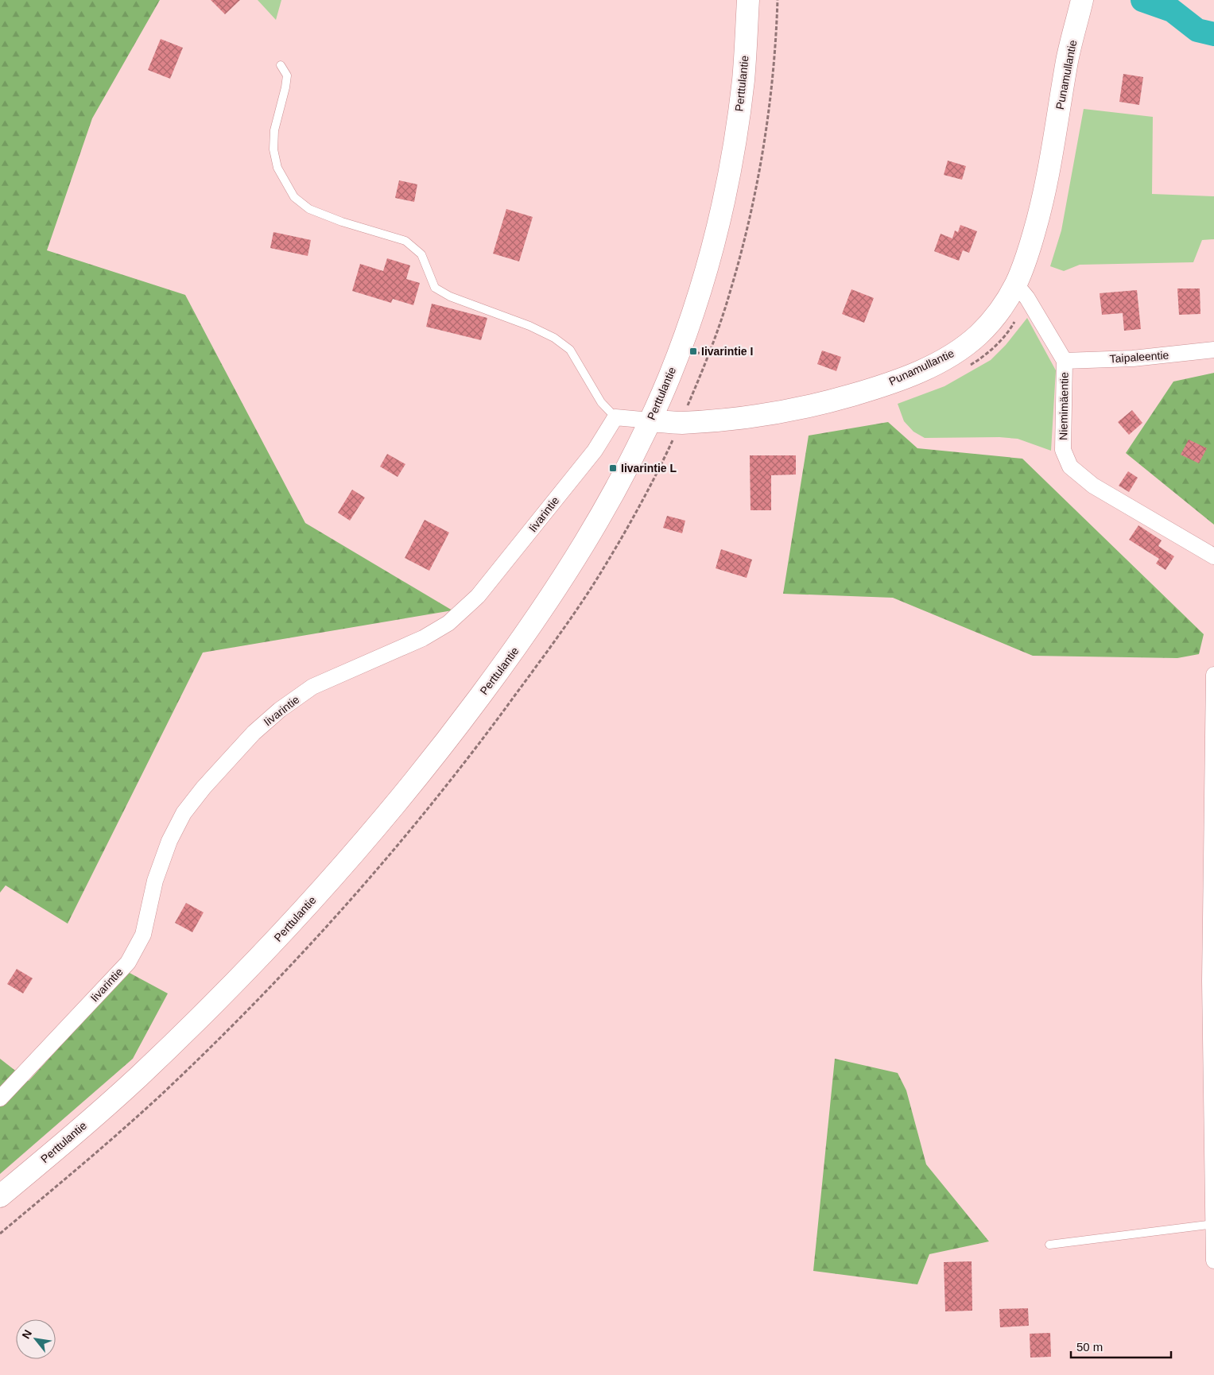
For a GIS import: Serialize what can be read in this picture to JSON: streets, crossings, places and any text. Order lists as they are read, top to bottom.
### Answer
{
  "streets": {
    "street": [
      "Punamullantie",
      "Perttulantie",
      "Taipaleentie",
      "Niemimäentie",
      "Iivarintie"
    ]
  },
  "crossings": [
    ["Punamullantie", "Perttulantie"],
    ["Punamullantie", "Niemimäentie"],
    ["Taipaleentie", "Niemimäentie"]
  ],
  "places": {
    "transit": ["Iivarintie I", "Iivarintie L"]
  },
  "scale_bar": "50 m",
  "north": "top left"
}
